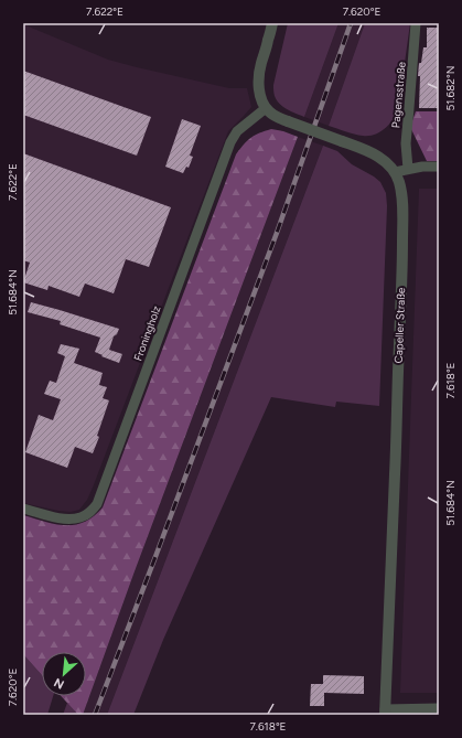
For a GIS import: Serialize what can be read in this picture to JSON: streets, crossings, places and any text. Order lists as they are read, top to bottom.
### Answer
{
  "streets": {
    "street": ["Pagensstraße", "Capeller Straße", "Froningholz"]
  },
  "crossings": [
    ["Capeller Straße", "Froningholz"]
  ],
  "north": "bottom left",
  "coordinates": [
    "7.622°E",
    "7.620°E",
    "51.682°N",
    "51.684°N",
    "7.618°E"
  ]
}
